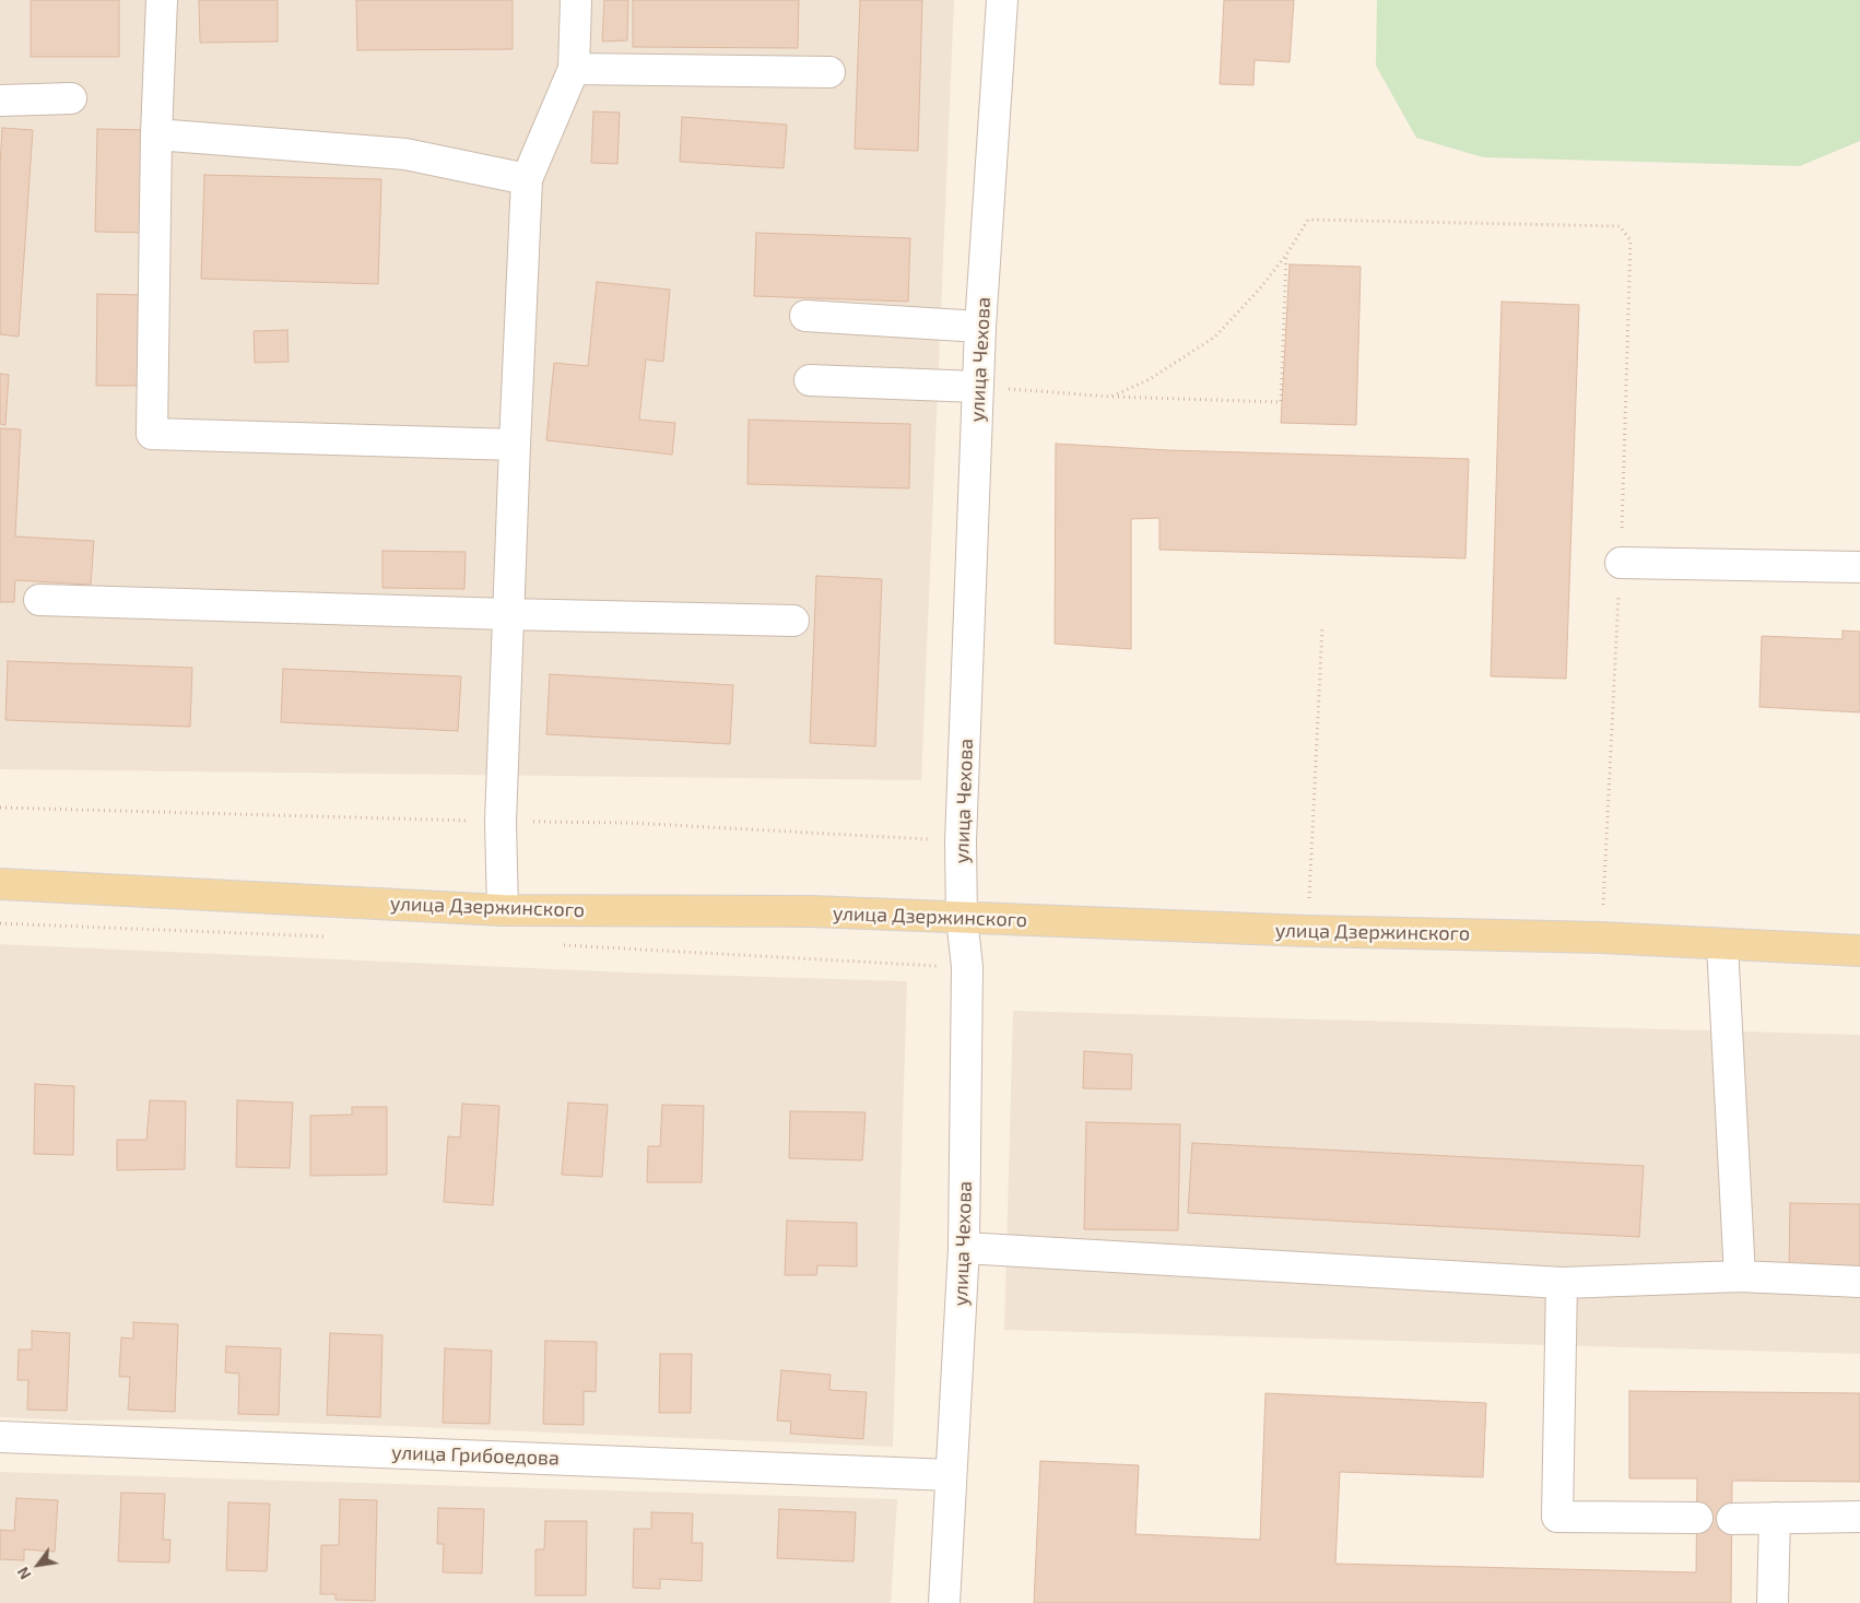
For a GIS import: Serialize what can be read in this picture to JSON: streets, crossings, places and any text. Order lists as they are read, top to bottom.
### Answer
{
  "streets": {
    "main road": ["улица Дзержинского"],
    "street": ["улица Чехова", "улица Грибоедова"]
  },
  "crossings": [
    ["улица Чехова", "улица Дзержинского"],
    ["улица Чехова", "улица Грибоедова"]
  ],
  "north": "bottom left"
}
